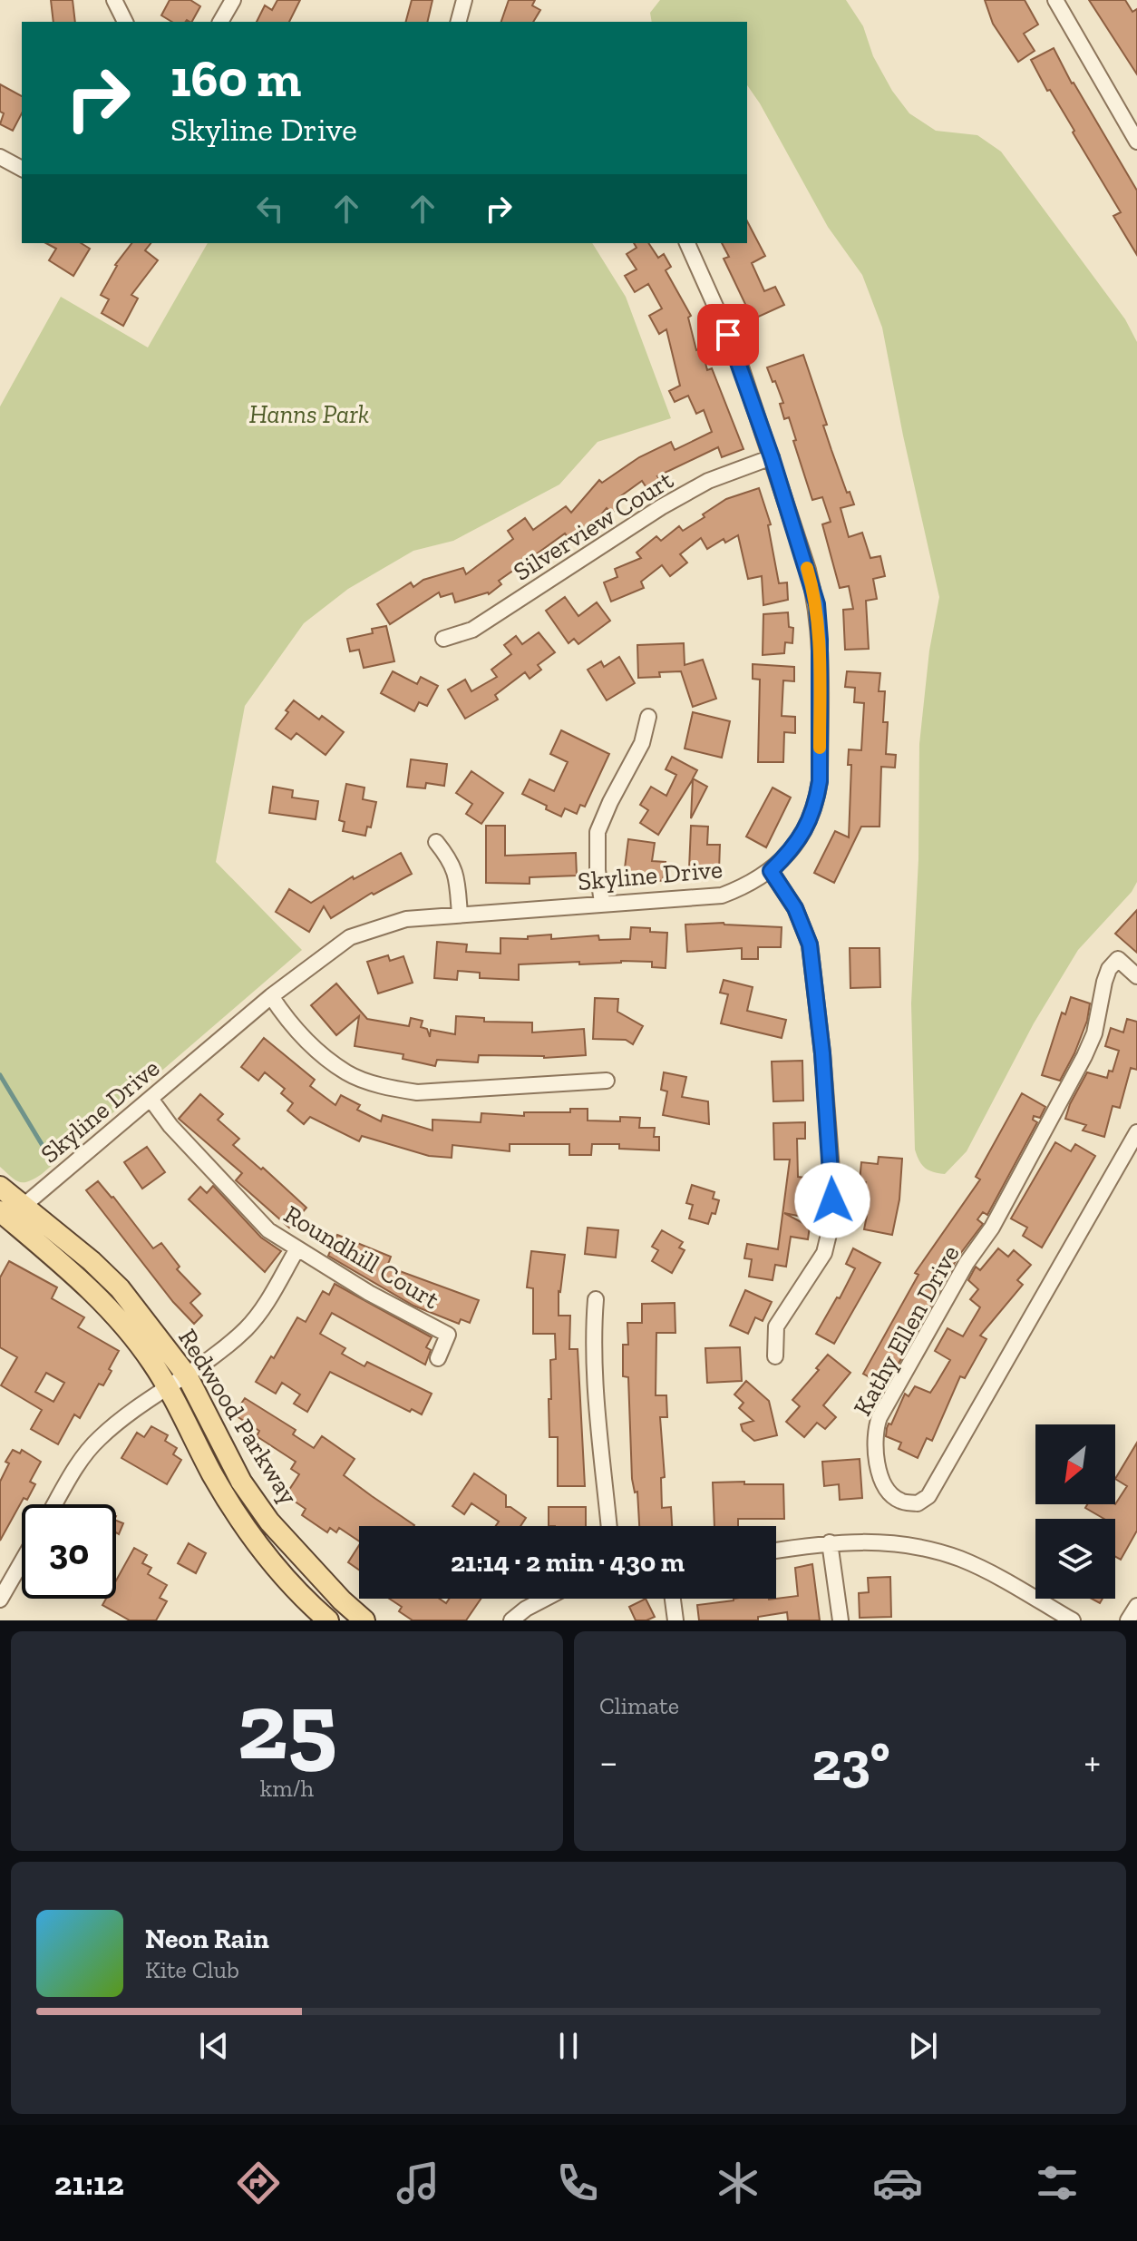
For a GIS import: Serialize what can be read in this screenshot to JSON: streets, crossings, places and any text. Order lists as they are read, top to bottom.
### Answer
{
  "streets": {
    "main road": ["Redwood Parkway"],
    "street": [
      "Silverview Court",
      "Skyline Drive",
      "Roundhill Court",
      "Kathy Ellen Drive"
    ]
  },
  "crossings": [
    ["Silverview Court", "Skyline Drive"],
    ["Skyline Drive", "Roundhill Court"],
    ["Skyline Drive", "Redwood Parkway"]
  ],
  "parks": ["Hanns Park"],
  "north": "bottom left",
  "page": {
    "turn": ["160 m", "Skyline Drive"],
    "limit": "30",
    "trip": "21:14 · 2 min · 430 m",
    "tile": [
      ["25", "km/h"],
      "Climate"
    ],
    "heat": ["−", "23°", "+"],
    "song": ["Neon Rain", "Kite Club"],
    "tabs": "21:12"
  }
}
